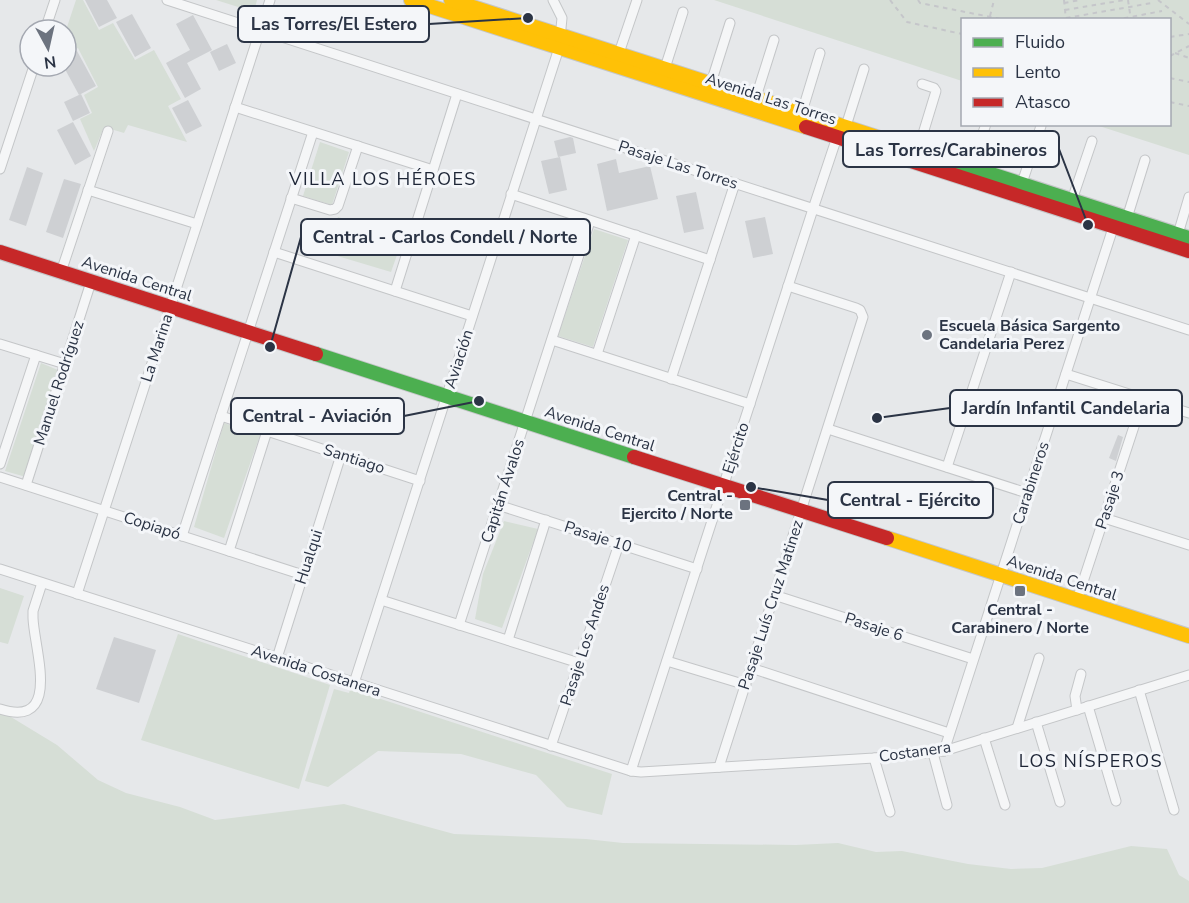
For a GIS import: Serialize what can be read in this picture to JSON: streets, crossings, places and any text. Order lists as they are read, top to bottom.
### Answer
{
  "streets": {
    "street": [
      "Avenida Las Torres",
      "Pasaje Las Torres",
      "Avenida Central",
      "La Marina",
      "Aviación",
      "Manuel Rodríguez",
      "Ejército",
      "Santiago",
      "Carabineros",
      "Capitán Ávalos",
      "Pasaje 3",
      "Copiapó",
      "Pasaje 10",
      "Hualqui",
      "Pasaje Luís Cruz Matinez",
      "Pasaje 6",
      "Pasaje Los Andes",
      "Avenida Costanera",
      "Costanera"
    ]
  },
  "crossings": [
    ["Avenida Las Torres", "Aviación"],
    ["Avenida Las Torres", "Ejército"],
    ["Avenida Las Torres", "Carabineros"],
    ["Pasaje Las Torres", "La Marina"],
    ["Pasaje Las Torres", "Aviación"],
    ["Pasaje Las Torres", "Ejército"],
    ["Pasaje Las Torres", "Carabineros"],
    ["Avenida Central", "La Marina"],
    ["Avenida Central", "Aviación"],
    ["Avenida Central", "Manuel Rodríguez"],
    ["Avenida Central", "Ejército"],
    ["Avenida Central", "Carabineros"],
    ["Avenida Central", "Capitán Ávalos"],
    ["Avenida Central", "Pasaje 3"],
    ["Avenida Central", "Pasaje Luís Cruz Matinez"],
    ["La Marina", "Copiapó"],
    ["La Marina", "Avenida Costanera"],
    ["Aviación", "Santiago"],
    ["Aviación", "Avenida Costanera"],
    ["Manuel Rodríguez", "Copiapó"],
    ["Ejército", "Pasaje 10"],
    ["Ejército", "Pasaje Luís Cruz Matinez"],
    ["Ejército", "Avenida Costanera"],
    ["Ejército", "Costanera"],
    ["Santiago", "Hualqui"],
    ["Carabineros", "Pasaje 6"],
    ["Carabineros", "Costanera"],
    ["Capitán Ávalos", "Pasaje 10"],
    ["Copiapó", "Hualqui"],
    ["Pasaje 10", "Pasaje Los Andes"],
    ["Hualqui", "Avenida Costanera"],
    ["Pasaje Luís Cruz Matinez", "Pasaje 6"],
    ["Pasaje Luís Cruz Matinez", "Costanera"],
    ["Pasaje Los Andes", "Avenida Costanera"],
    ["Avenida Costanera", "Costanera"]
  ],
  "districts": ["VILLA LOS HÉROES", "LOS NÍSPEROS"],
  "places": {
    "other": [
      "Las Torres/El Estero",
      "Las Torres/Carabineros",
      "Escuela Básica Sargento Candelaria Perez",
      "Central - Carlos Condell / Norte",
      "Central - Aviación",
      "Jardín Infantil Candelaria",
      "Central - Ejército"
    ],
    "transit": ["Central - Ejercito / Norte", "Central - Carabinero / Norte"]
  },
  "legend": ["Fluido", "Lento", "Atasco"],
  "north": "bottom"
}
